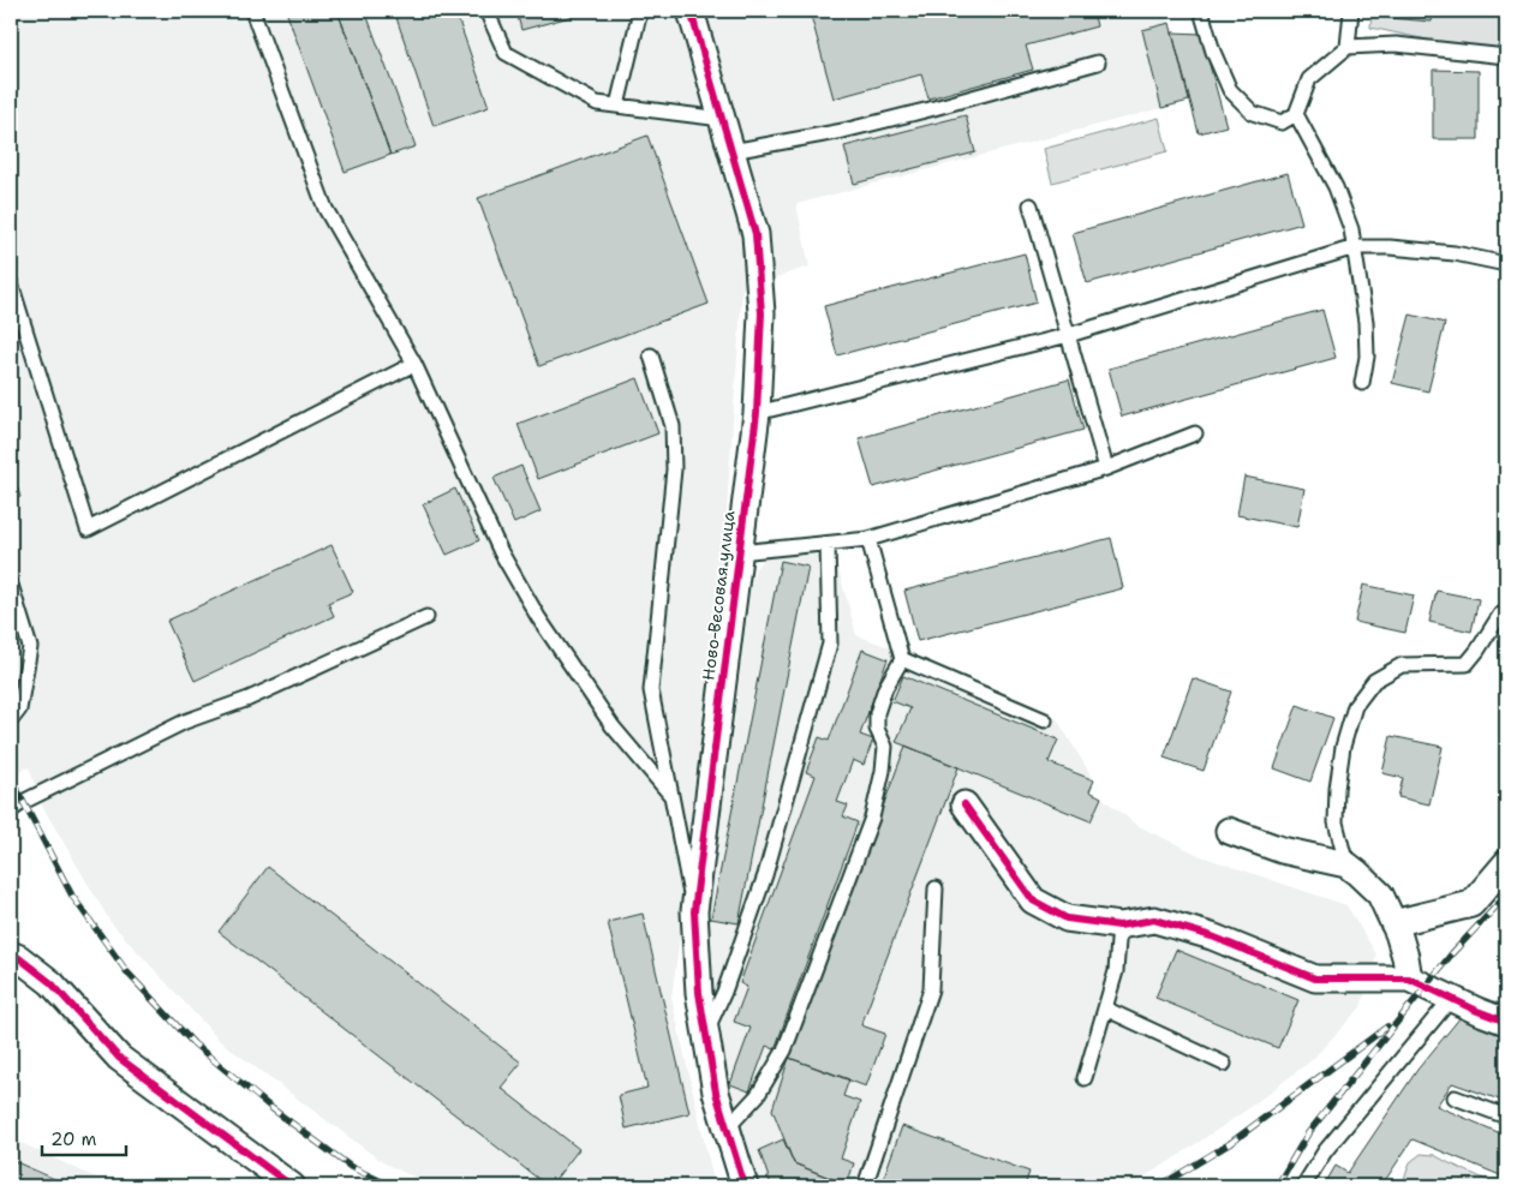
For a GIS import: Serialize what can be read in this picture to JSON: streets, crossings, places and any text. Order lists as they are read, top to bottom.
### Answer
{
  "streets": {
    "street": ["Ново-Весовая улица"]
  },
  "scale_bar": "20 m"
}
